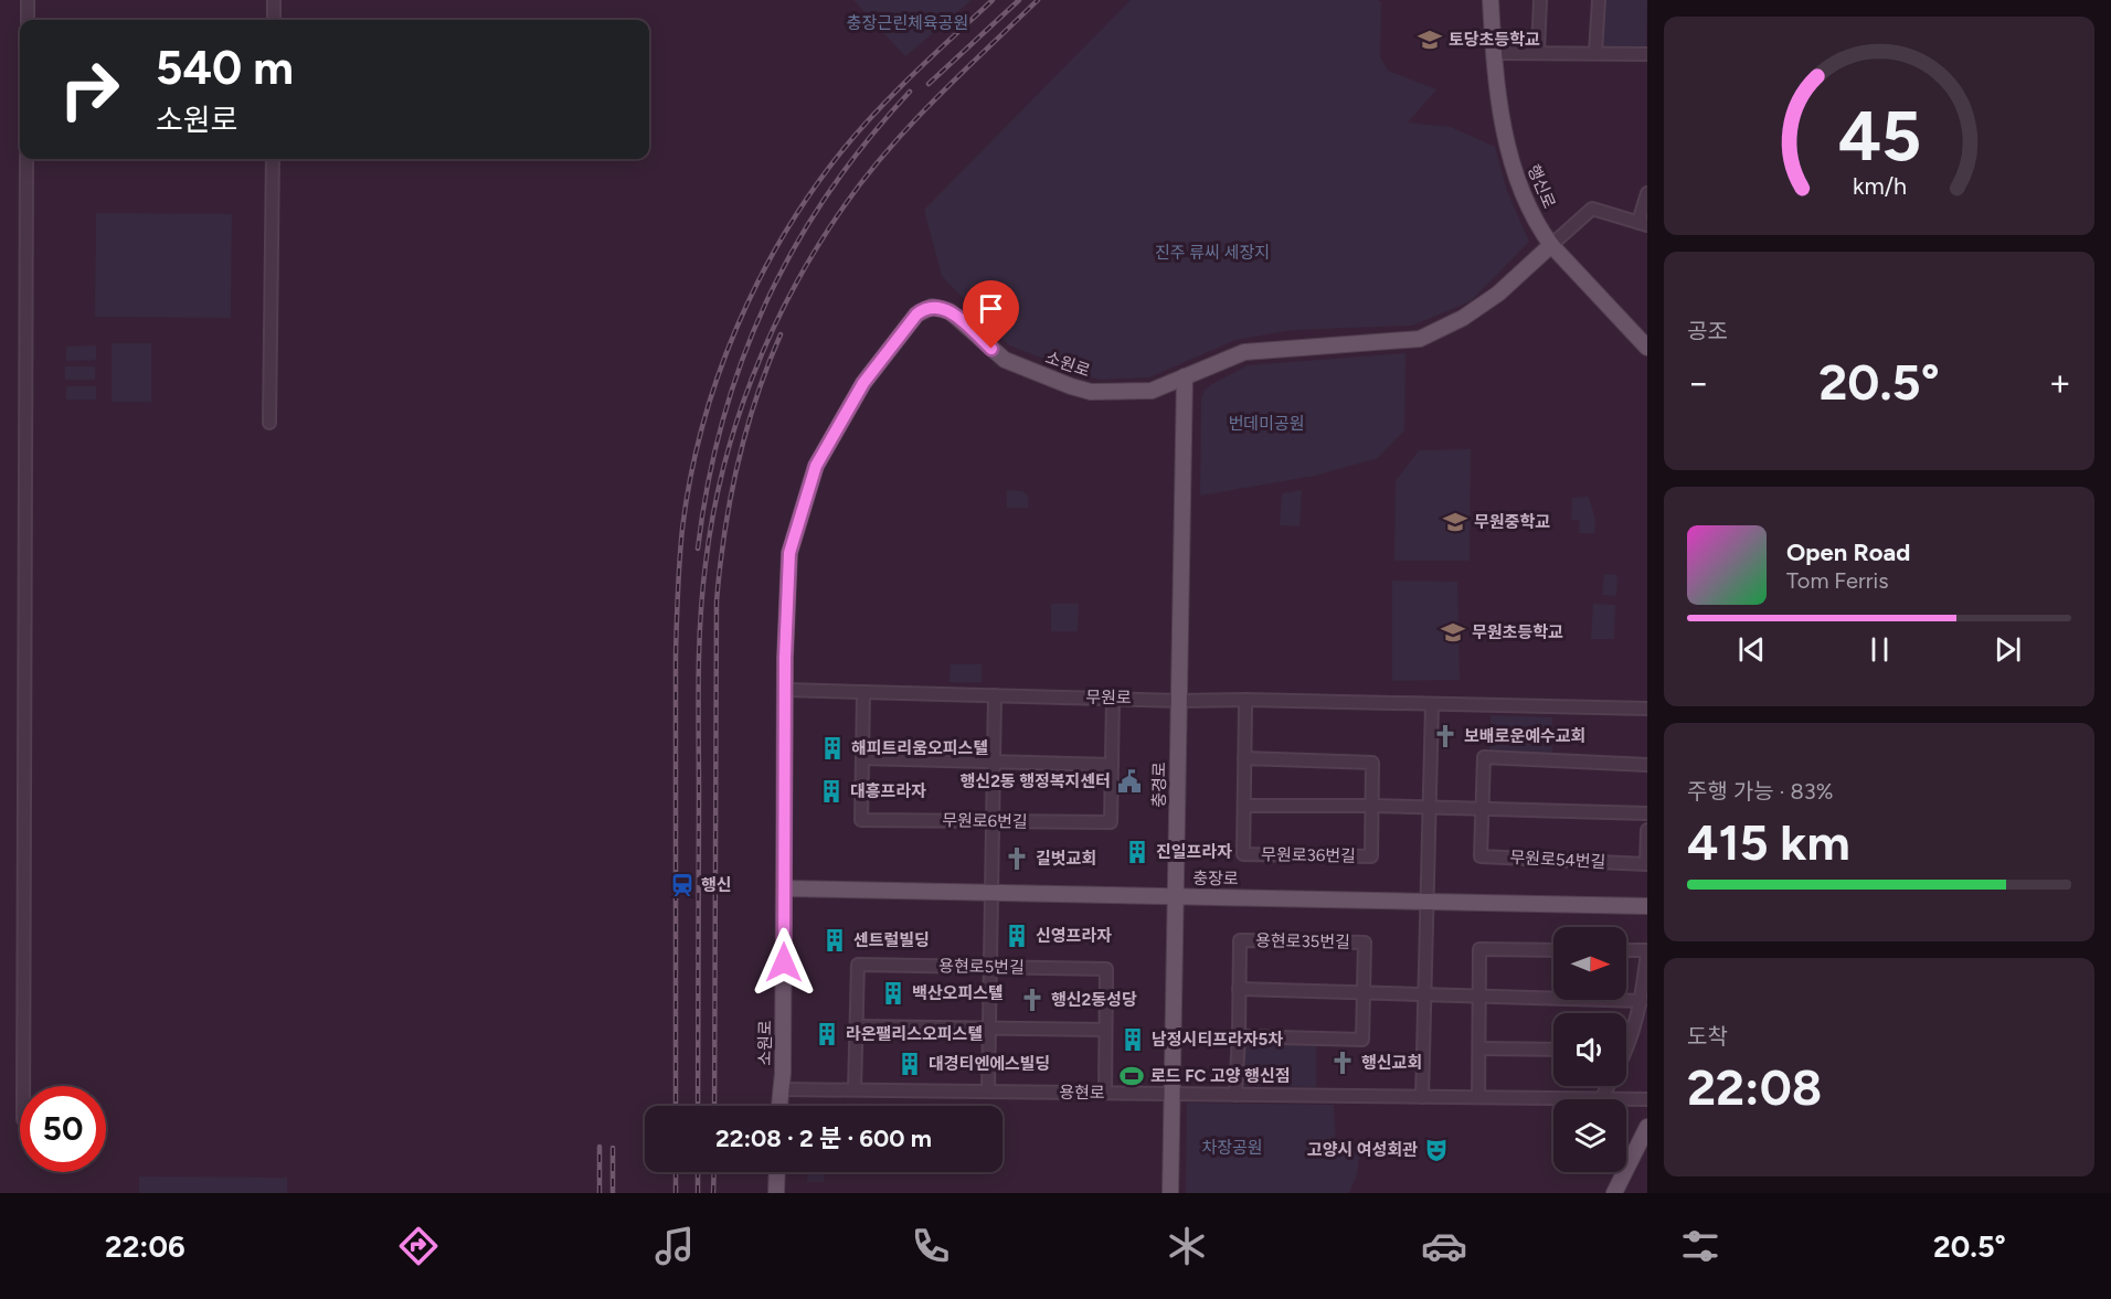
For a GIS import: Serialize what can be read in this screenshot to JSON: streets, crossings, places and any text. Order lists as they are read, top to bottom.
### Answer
{
  "streets": {
    "main road": [
      "행신로",
      "소원로",
      "충경로",
      "충장로"
    ],
    "street": [
      "무원로",
      "무원로6번길",
      "무원로36번길",
      "무원로54번길",
      "용현로35번길",
      "용현로5번길",
      "용현로"
    ]
  },
  "crossings": [
    ["행신로", "소원로"],
    ["소원로", "무원로"],
    ["소원로", "충경로"],
    ["소원로", "충장로"],
    ["소원로", "용현로"],
    ["무원로", "충경로"],
    ["무원로", "무원로6번길"],
    ["무원로", "무원로36번길"],
    ["충경로", "충장로"],
    ["충경로", "용현로"],
    ["용현로35번길", "용현로"],
    ["용현로5번길", "용현로"]
  ],
  "parks": [
    "충장근린체육공원",
    "진주 류씨 세장지",
    "번데미공원",
    "차장공원"
  ],
  "places": {
    "school or university": ["토당초등학교", "무원중학교", "무원초등학교"],
    "church": [
      "보배로운예수교회",
      "길벗교회",
      "행신2동성당",
      "행신교회"
    ],
    "building": [
      "해피트리움오피스텔",
      "대흥프라자",
      "진일프라자",
      "신영프라자",
      "센트럴빌딩",
      "백산오피스텔",
      "라온팰리스오피스텔",
      "남정시티프라자5차",
      "대경티엔에스빌딩"
    ],
    "public building": ["행신2동 행정복지센터"],
    "station": ["행신"],
    "sports": ["로드 FC 고양 행신점"],
    "theatre": ["고양시 여성회관"]
  },
  "north": "right",
  "page": {
    "turn": ["540 m", "소원로"],
    "tile": [
      "공조",
      ["주행 가능 · 83%", "415 km"],
      ["도착", "22:08"]
    ],
    "heat": ["−", "20.5°", "+"],
    "song": ["Open Road", "Tom Ferris"],
    "limit": "50",
    "trip": "22:08 · 2 분 · 600 m",
    "tabs": ["22:06", "20.5°"],
    "gauge": ["45", "km/h"]
  }
}
